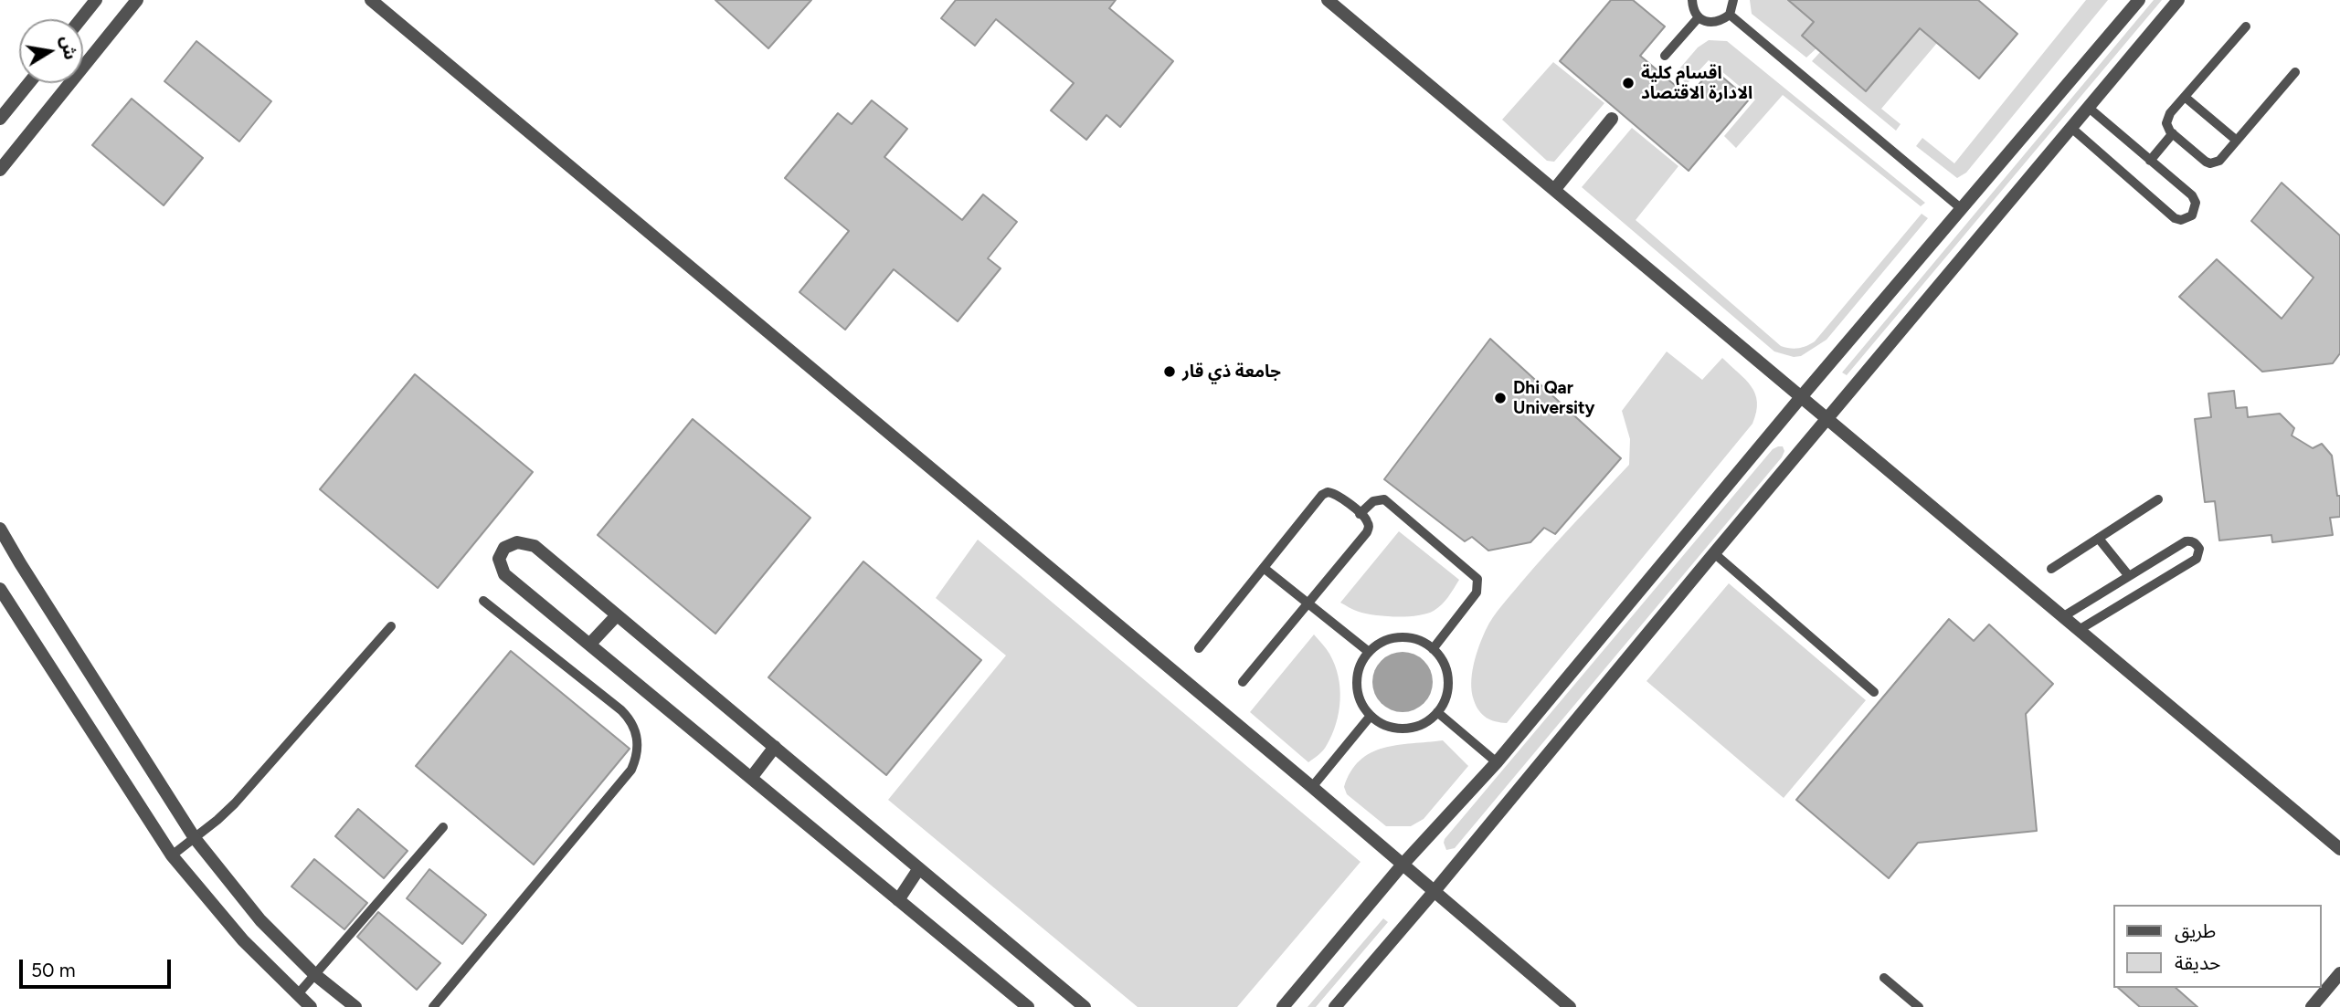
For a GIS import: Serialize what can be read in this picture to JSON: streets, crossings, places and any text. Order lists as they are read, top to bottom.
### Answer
{
  "places": ["اقسام كلية الادارة الاقتصاد", "جامعة ذي قار", "Dhi Qar University"],
  "legend": ["طريق", "حديقة"],
  "scale_bar": "50 m",
  "north": "right"
}
